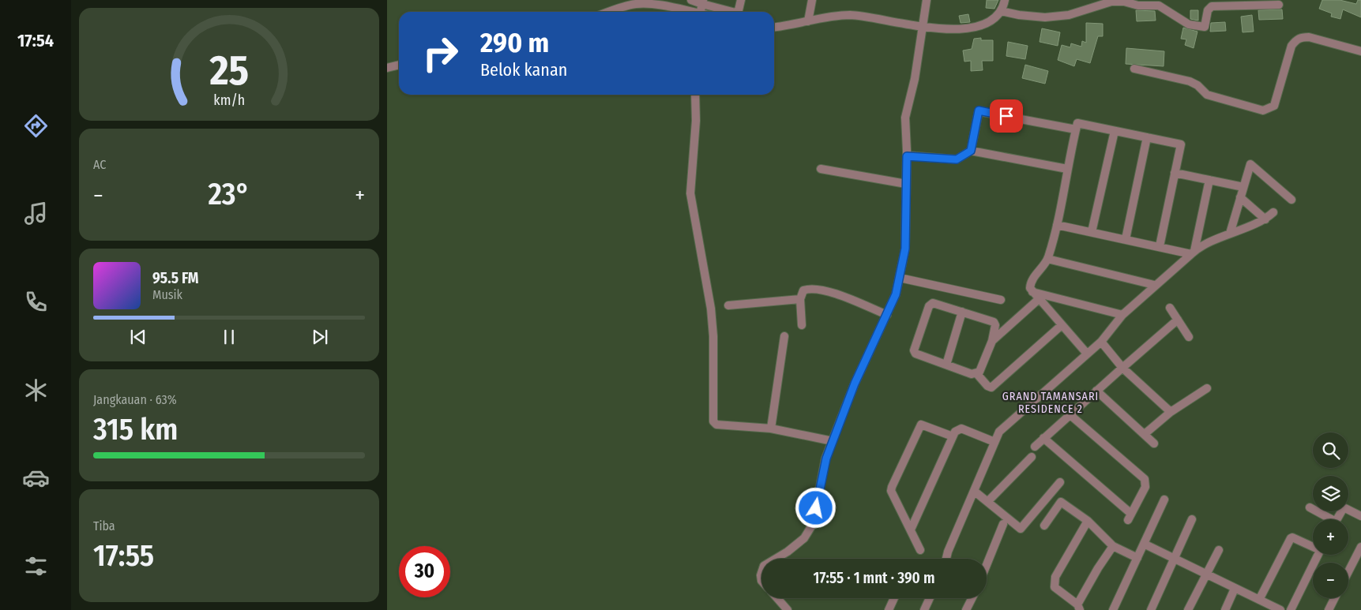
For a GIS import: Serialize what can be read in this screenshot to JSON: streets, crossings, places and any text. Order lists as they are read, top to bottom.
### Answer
{
  "districts": ["GRAND TAMANSARI RESIDENCE 2"],
  "page": {
    "tabs": "17:54",
    "turn": ["290 m", "Belok kanan"],
    "tile": [
      "AC",
      ["Jangkauan · 63%", "315 km"],
      ["Tiba", "17:55"]
    ],
    "heat": ["−", "23°", "+"],
    "song": ["95.5 FM", "Musik"],
    "map_buttons": ["+", "−"],
    "limit": "30",
    "trip": "17:55 · 1 mnt · 390 m",
    "gauge": ["25", "km/h"]
  }
}
